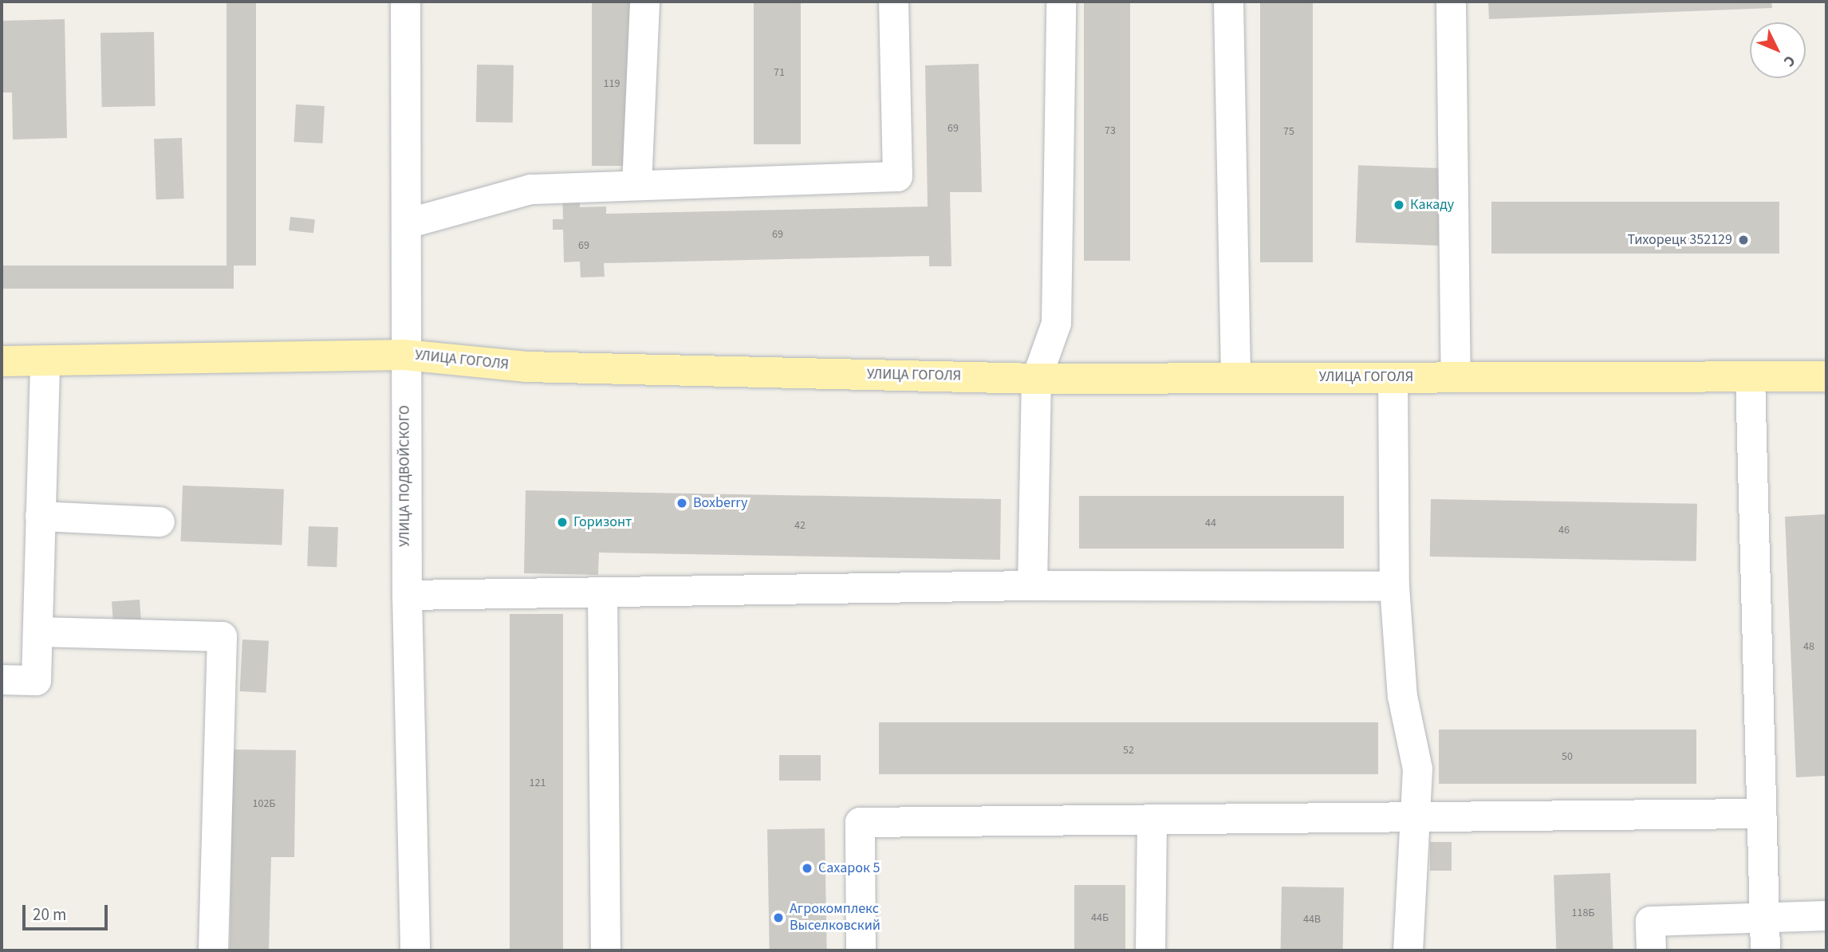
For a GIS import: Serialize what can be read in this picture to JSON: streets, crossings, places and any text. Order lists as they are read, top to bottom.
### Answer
{
  "streets": {
    "main road": ["УЛИЦА ГОГОЛЯ"],
    "street": ["УЛИЦА ПОДВОЙСКОГО"]
  },
  "crossings": [
    ["УЛИЦА ГОГОЛЯ", "УЛИЦА ПОДВОЙСКОГО"]
  ],
  "places": [
    "Какаду",
    "Тихорецк 352129",
    "Boxberry",
    "Горизонт",
    "Сахарок 5",
    "Агрокомплекс Выселковский"
  ],
  "house_numbers": [
    "71",
    "119",
    "69",
    "73",
    "75",
    "69",
    "69",
    "44",
    "42",
    "46",
    "48",
    "52",
    "50",
    "121",
    "102Б",
    "118Б",
    "44Б",
    "44В"
  ],
  "scale_bar": "20 m",
  "north": "bottom right"
}
